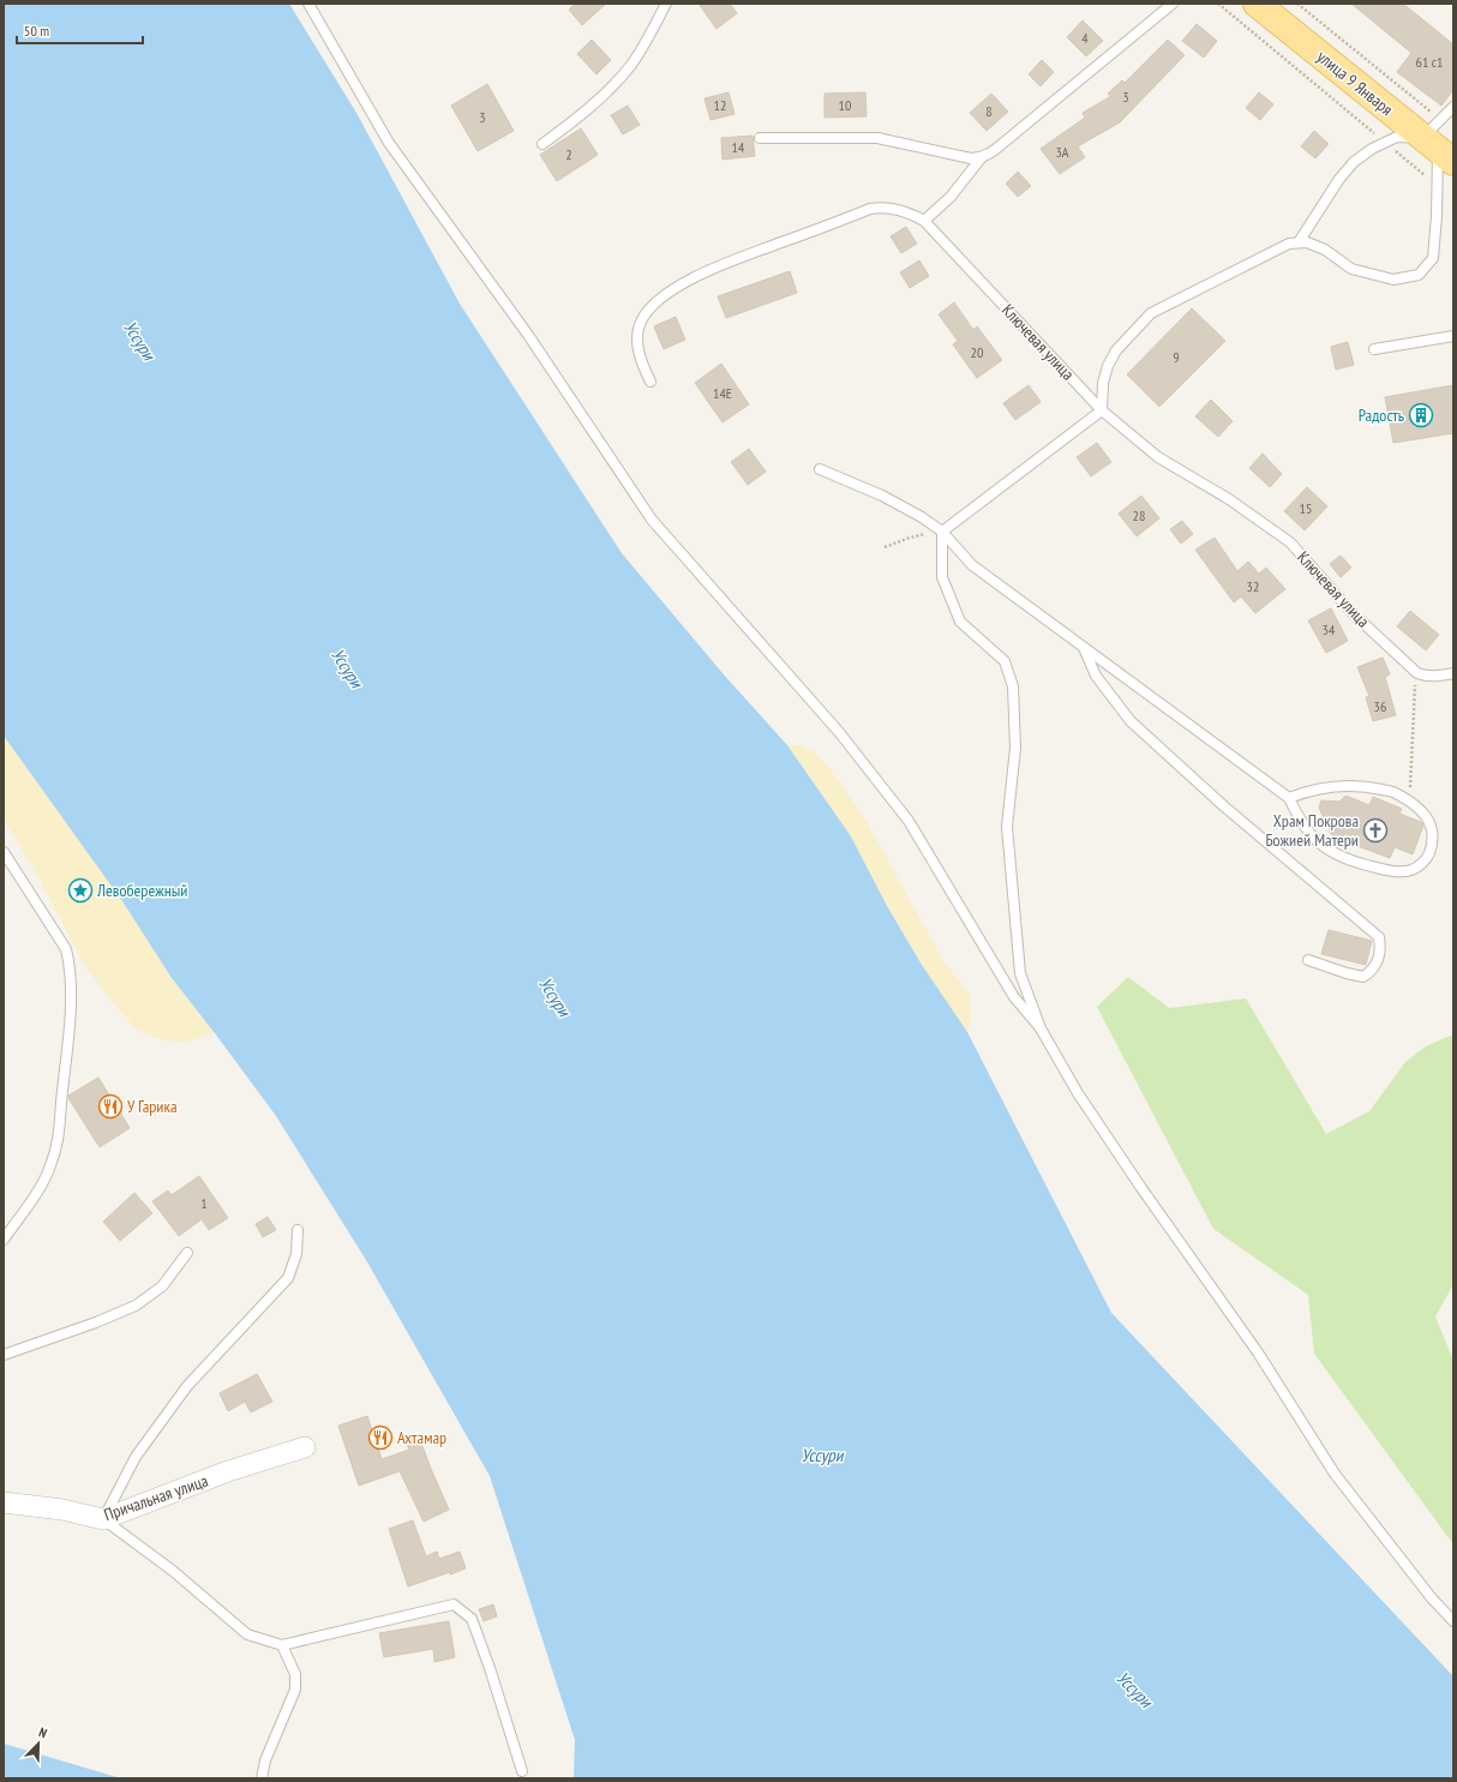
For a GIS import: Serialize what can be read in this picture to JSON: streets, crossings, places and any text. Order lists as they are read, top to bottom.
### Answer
{
  "streets": {
    "main road": ["улица 9 Января"],
    "street": ["Причальная улица"],
    "lane": ["Ключевая улица"]
  },
  "water": ["Уссури"],
  "places": {
    "building": ["Радость"],
    "church": ["Храм Покрова Божией Матери"],
    "place": ["Левобережный"],
    "restaurant": ["У Гарика", "Ахтамар"]
  },
  "house_numbers": [
    "4",
    "61 с1",
    "3",
    "12",
    "10",
    "8",
    "3",
    "14",
    "3А",
    "2",
    "20",
    "9",
    "14Е",
    "15",
    "28",
    "32",
    "34",
    "36",
    "1"
  ],
  "scale_bar": "50 m",
  "north": "top right"
}
